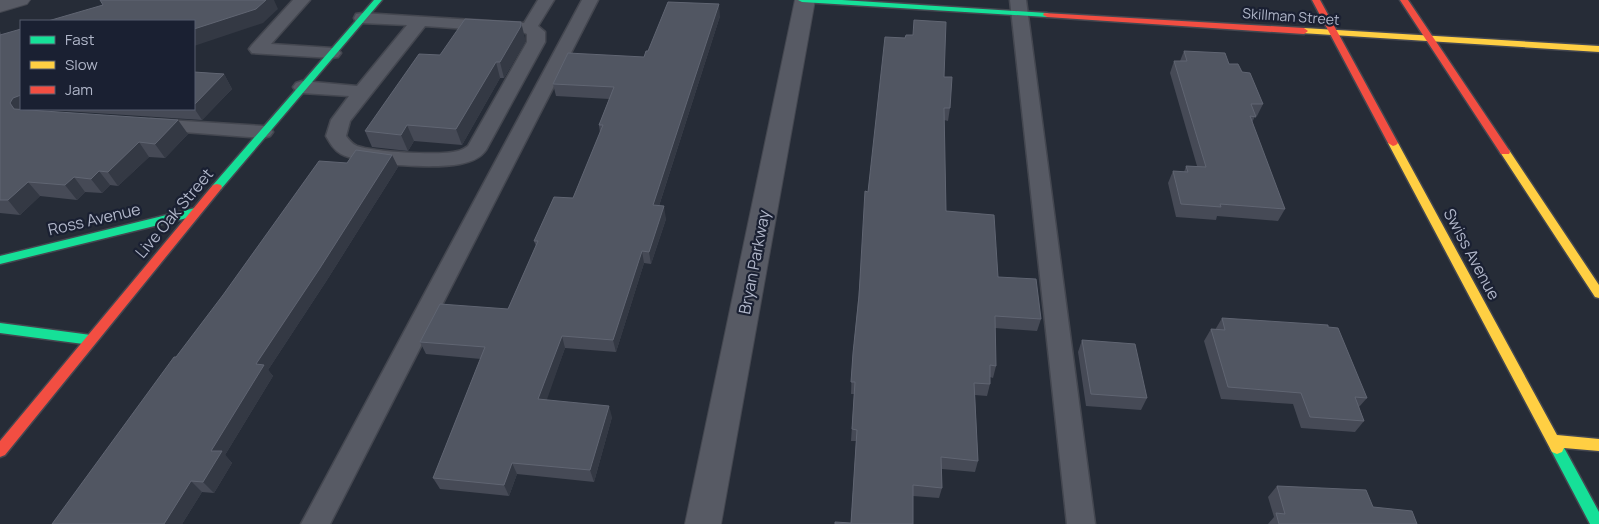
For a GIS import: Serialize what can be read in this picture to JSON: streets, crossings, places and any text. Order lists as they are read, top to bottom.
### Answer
{
  "streets": {
    "street": [
      "Skillman Street",
      "Live Oak Street",
      "Ross Avenue",
      "Swiss Avenue",
      "Bryan Parkway"
    ]
  },
  "crossings": [
    ["Skillman Street", "Swiss Avenue"],
    ["Skillman Street", "Bryan Parkway"],
    ["Live Oak Street", "Ross Avenue"]
  ],
  "legend": ["Fast", "Slow", "Jam"]
}
